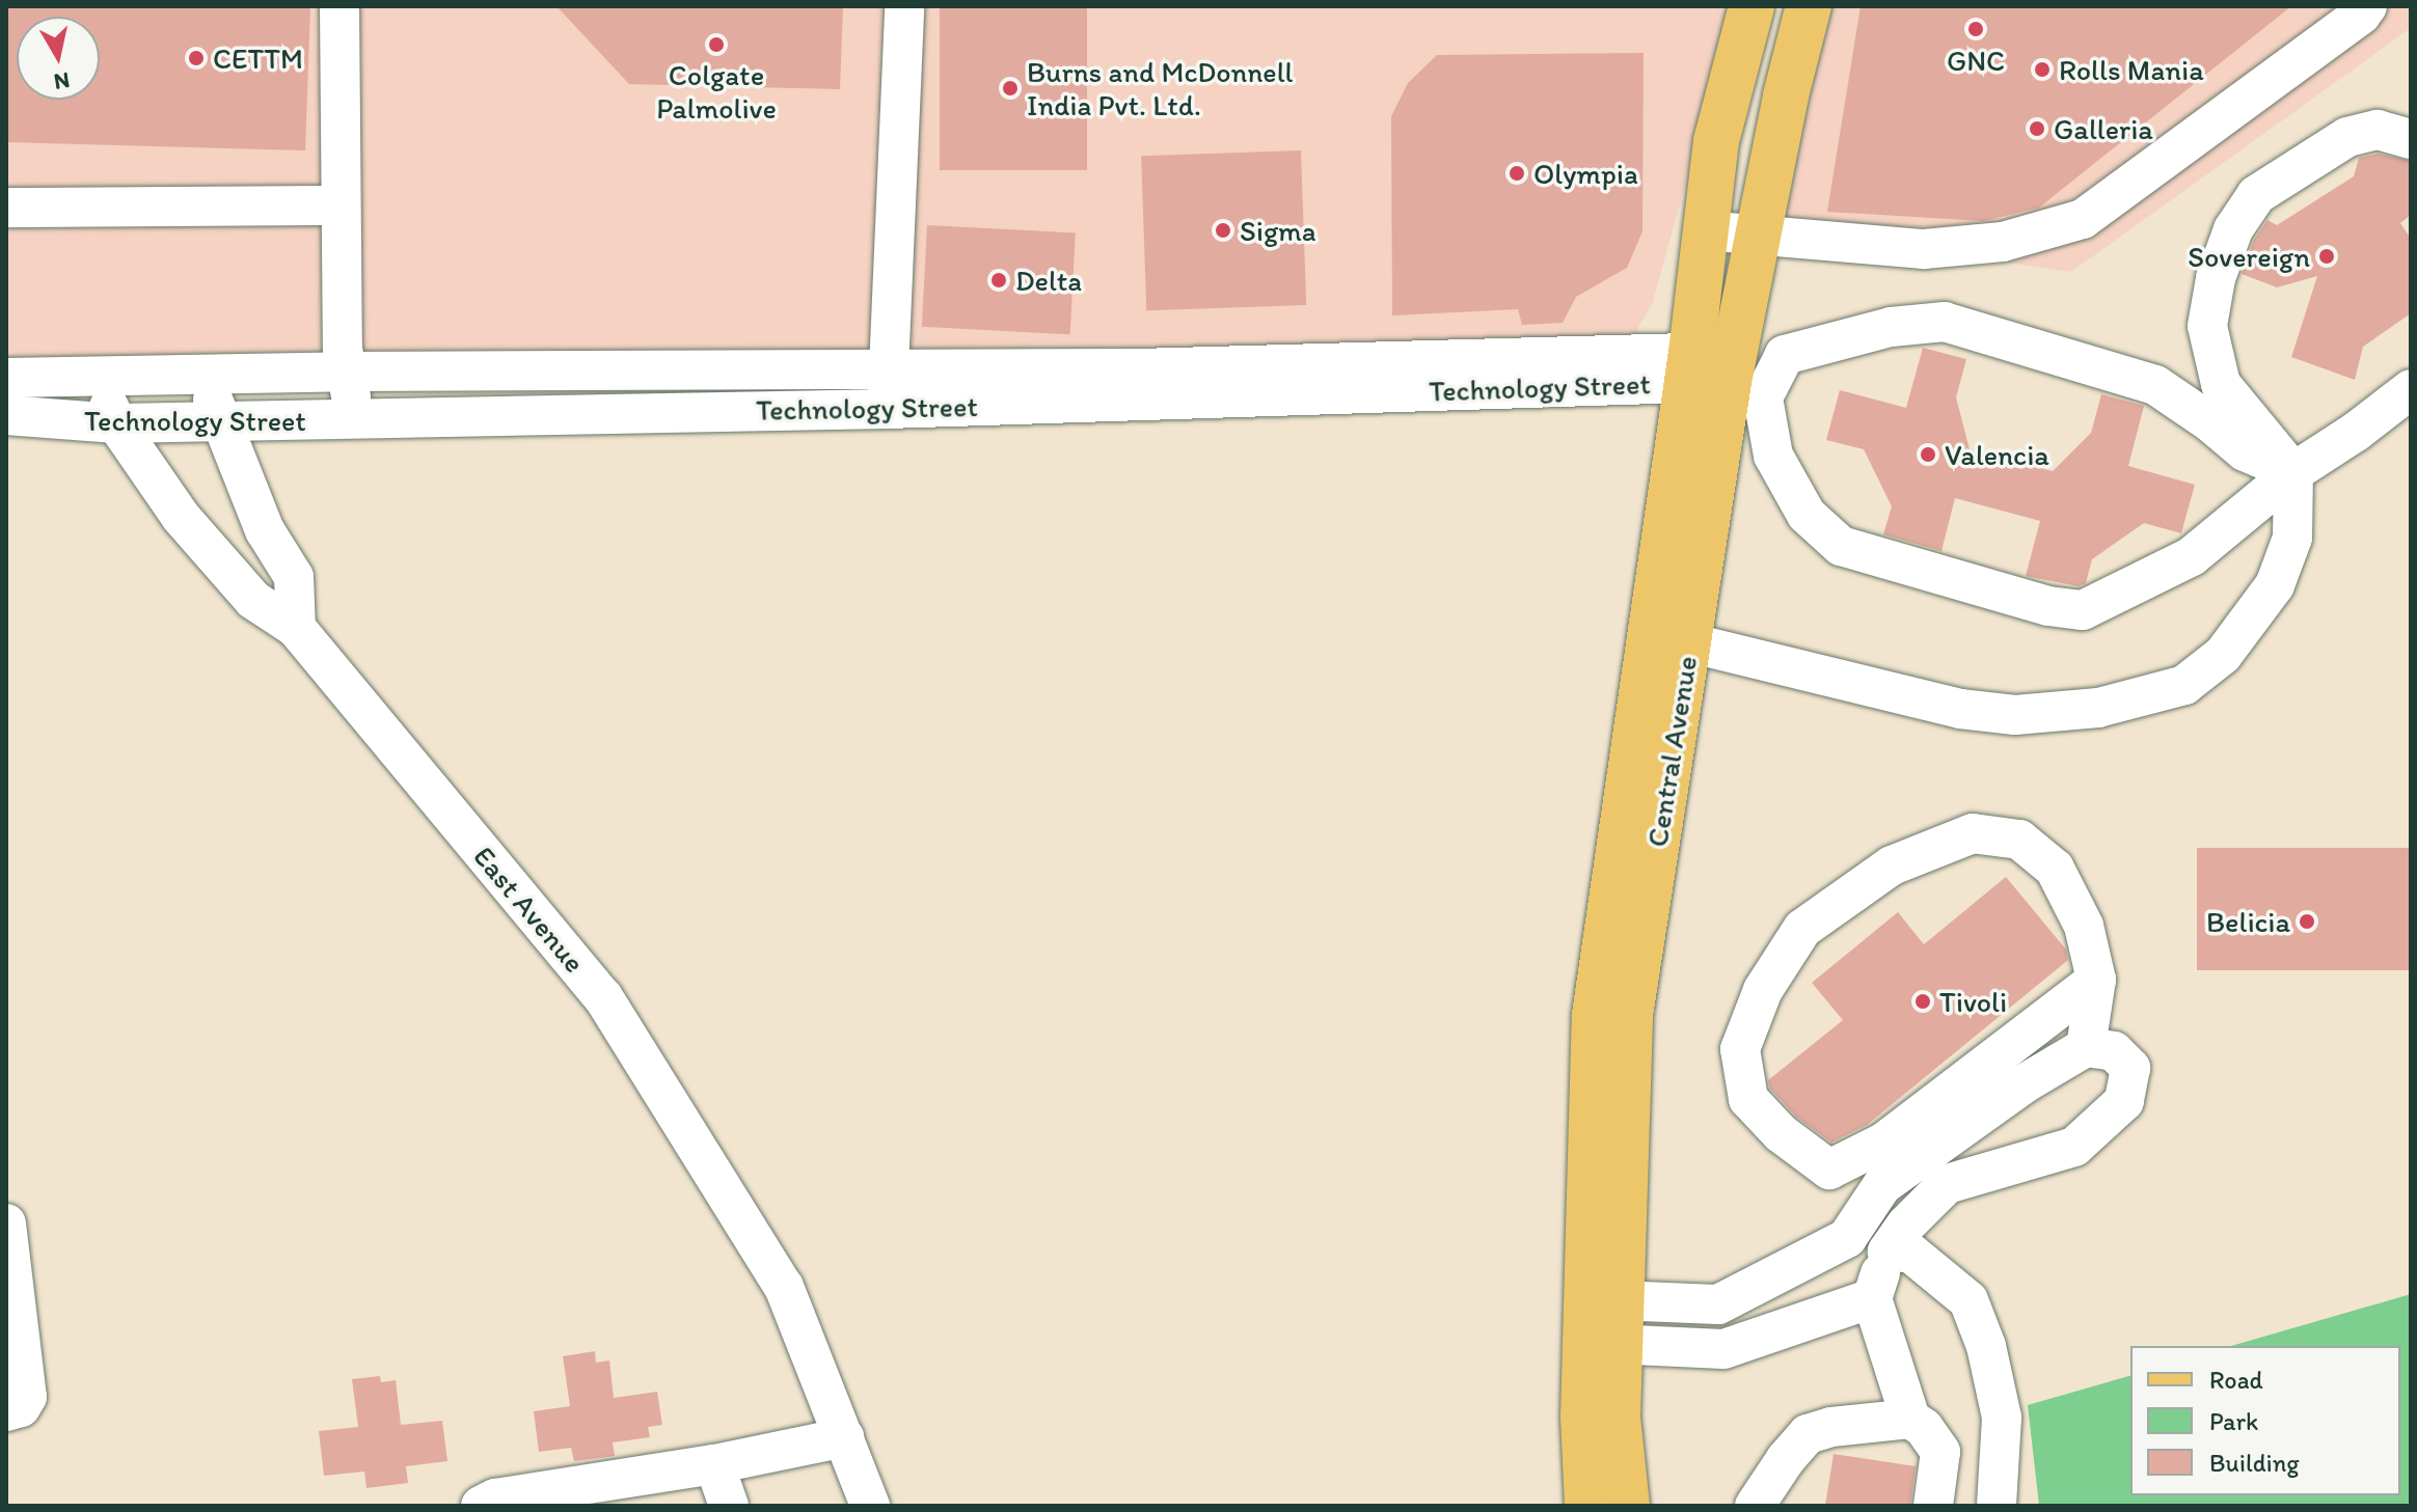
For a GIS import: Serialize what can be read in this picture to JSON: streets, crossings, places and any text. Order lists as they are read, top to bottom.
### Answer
{
  "streets": {
    "main road": ["Central Avenue"],
    "street": ["Technology Street", "East Avenue"]
  },
  "crossings": [
    ["Technology Street", "Central Avenue"],
    ["Technology Street", "East Avenue"]
  ],
  "places": [
    "GNC",
    "Colgate Palmolive",
    "CETTM",
    "Rolls Mania",
    "Burns and McDonnell India Pvt. Ltd.",
    "Galleria",
    "Olympia",
    "Sigma",
    "Sovereign",
    "Delta",
    "Valencia",
    "Belicia",
    "Tivoli"
  ],
  "legend": ["Road", "Park", "Building"],
  "north": "bottom"
}
